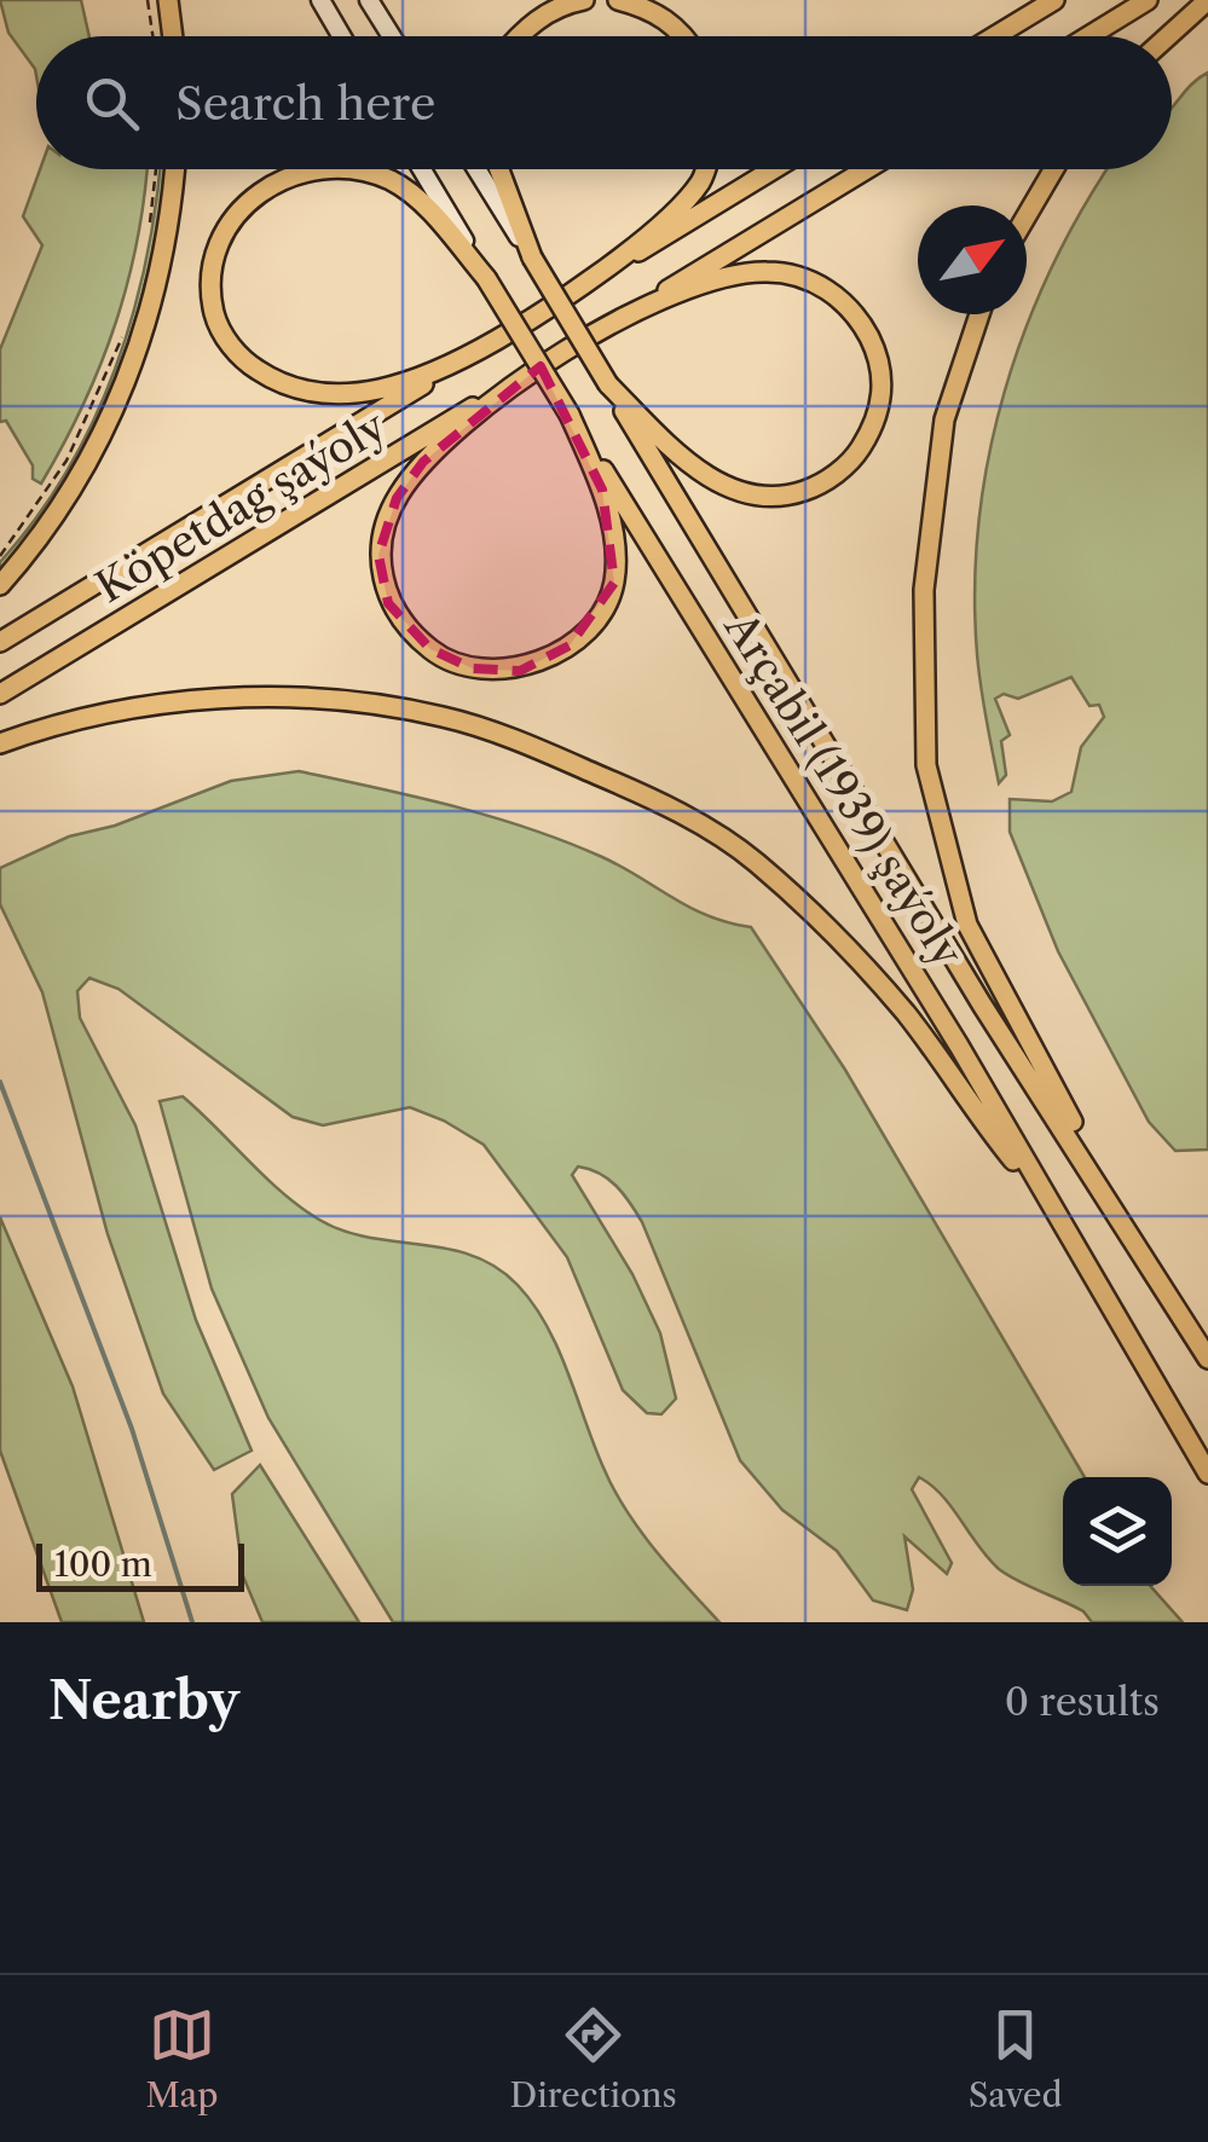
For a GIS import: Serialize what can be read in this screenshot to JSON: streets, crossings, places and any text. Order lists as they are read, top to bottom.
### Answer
{
  "streets": {
    "main road": ["Köpetdag şaýoly", "Arçabil (1939) şaýoly"]
  },
  "scale_bar": "100 m",
  "north": "top right",
  "page": {
    "search": "Search here",
    "scale": "100 m",
    "heading": ["Nearby", "0 results"],
    "nav": ["Map", "Directions", "Saved"]
  }
}
